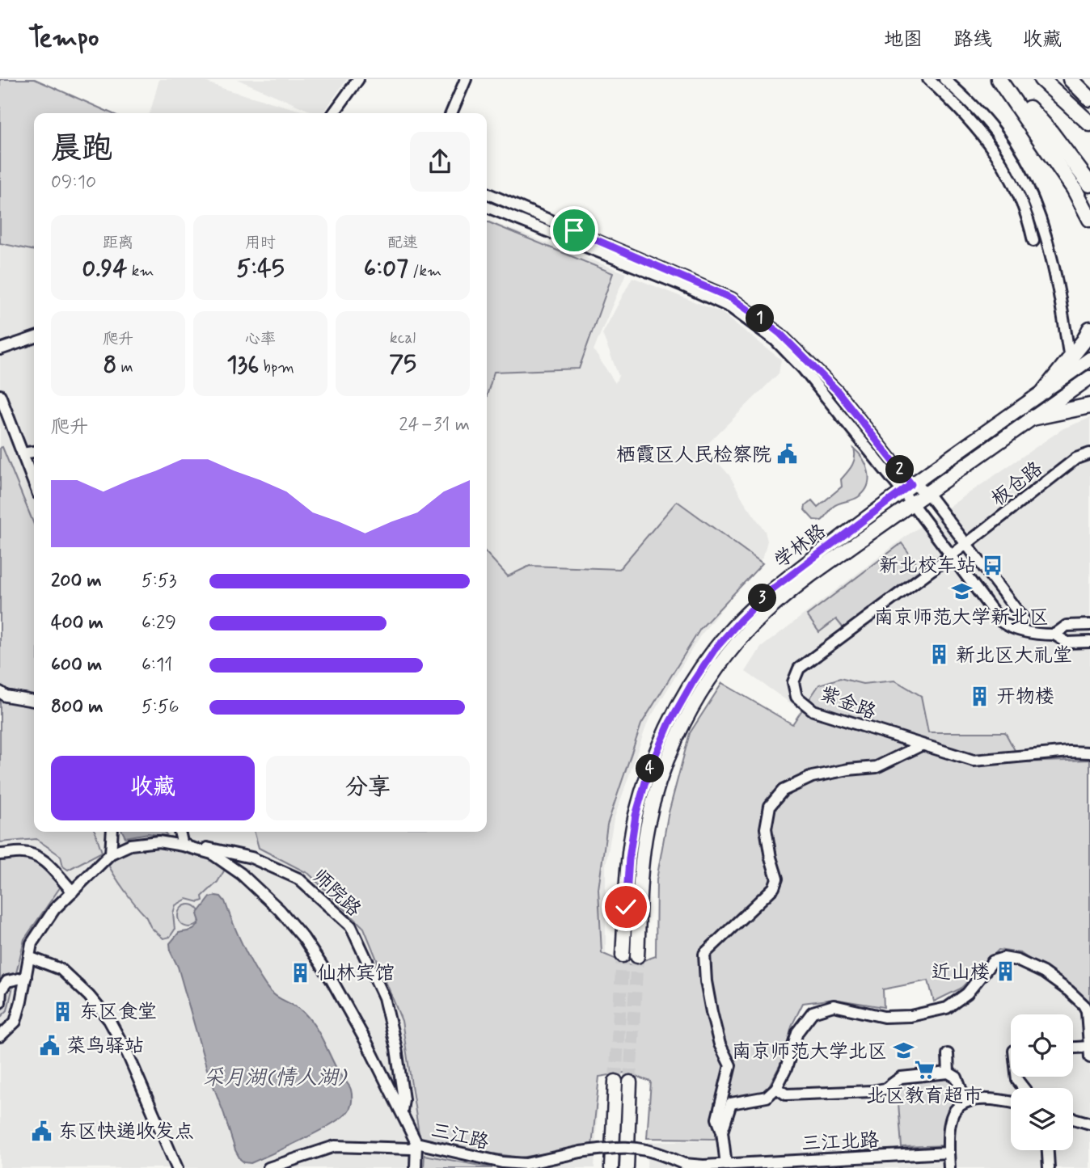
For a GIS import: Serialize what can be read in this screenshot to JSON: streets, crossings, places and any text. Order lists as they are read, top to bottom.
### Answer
{
  "streets": {
    "main road": ["学林路"],
    "street": [
      "板仓路",
      "紫金路",
      "师院路",
      "三江路",
      "三江北路"
    ]
  },
  "crossings": [
    ["板仓路", "紫金路"],
    ["师院路", "三江路"],
    ["三江路", "三江北路"]
  ],
  "water": ["采月湖(情人湖)"],
  "places": {
    "public building": ["栖霞区人民检察院", "菜鸟驿站", "东区快递收发点"],
    "bus stop": ["新北校车站"],
    "school or university": ["南京师范大学新北区", "南京师范大学北区"],
    "building": [
      "新北区大礼堂",
      "开物楼",
      "近山楼",
      "仙林宾馆",
      "东区食堂"
    ],
    "supermarket": ["北区教育超市"]
  },
  "page": {
    "header": "Tempo",
    "nav": ["地图", "路线", "收藏"],
    "heading": ["晨跑", "09:10"],
    "stats": [
      ["距离", "0.94 km"],
      ["用时", "5:45"],
      ["配速", "6:07 /km"],
      ["爬升", "8 m"],
      ["心率", "136 bpm"],
      ["kcal", "75"]
    ],
    "pins": [
      "1",
      "2",
      "3",
      "4"
    ],
    "chart": ["爬升", "24–31 m"],
    "list": [
      {
        "name": "200 m",
        "note": "5:53"
      },
      {
        "name": "400 m",
        "note": "6:29"
      },
      {
        "name": "600 m",
        "note": "6:11"
      },
      {
        "name": "800 m",
        "note": "5:56"
      }
    ],
    "buttons": ["收藏", "分享"]
  }
}
